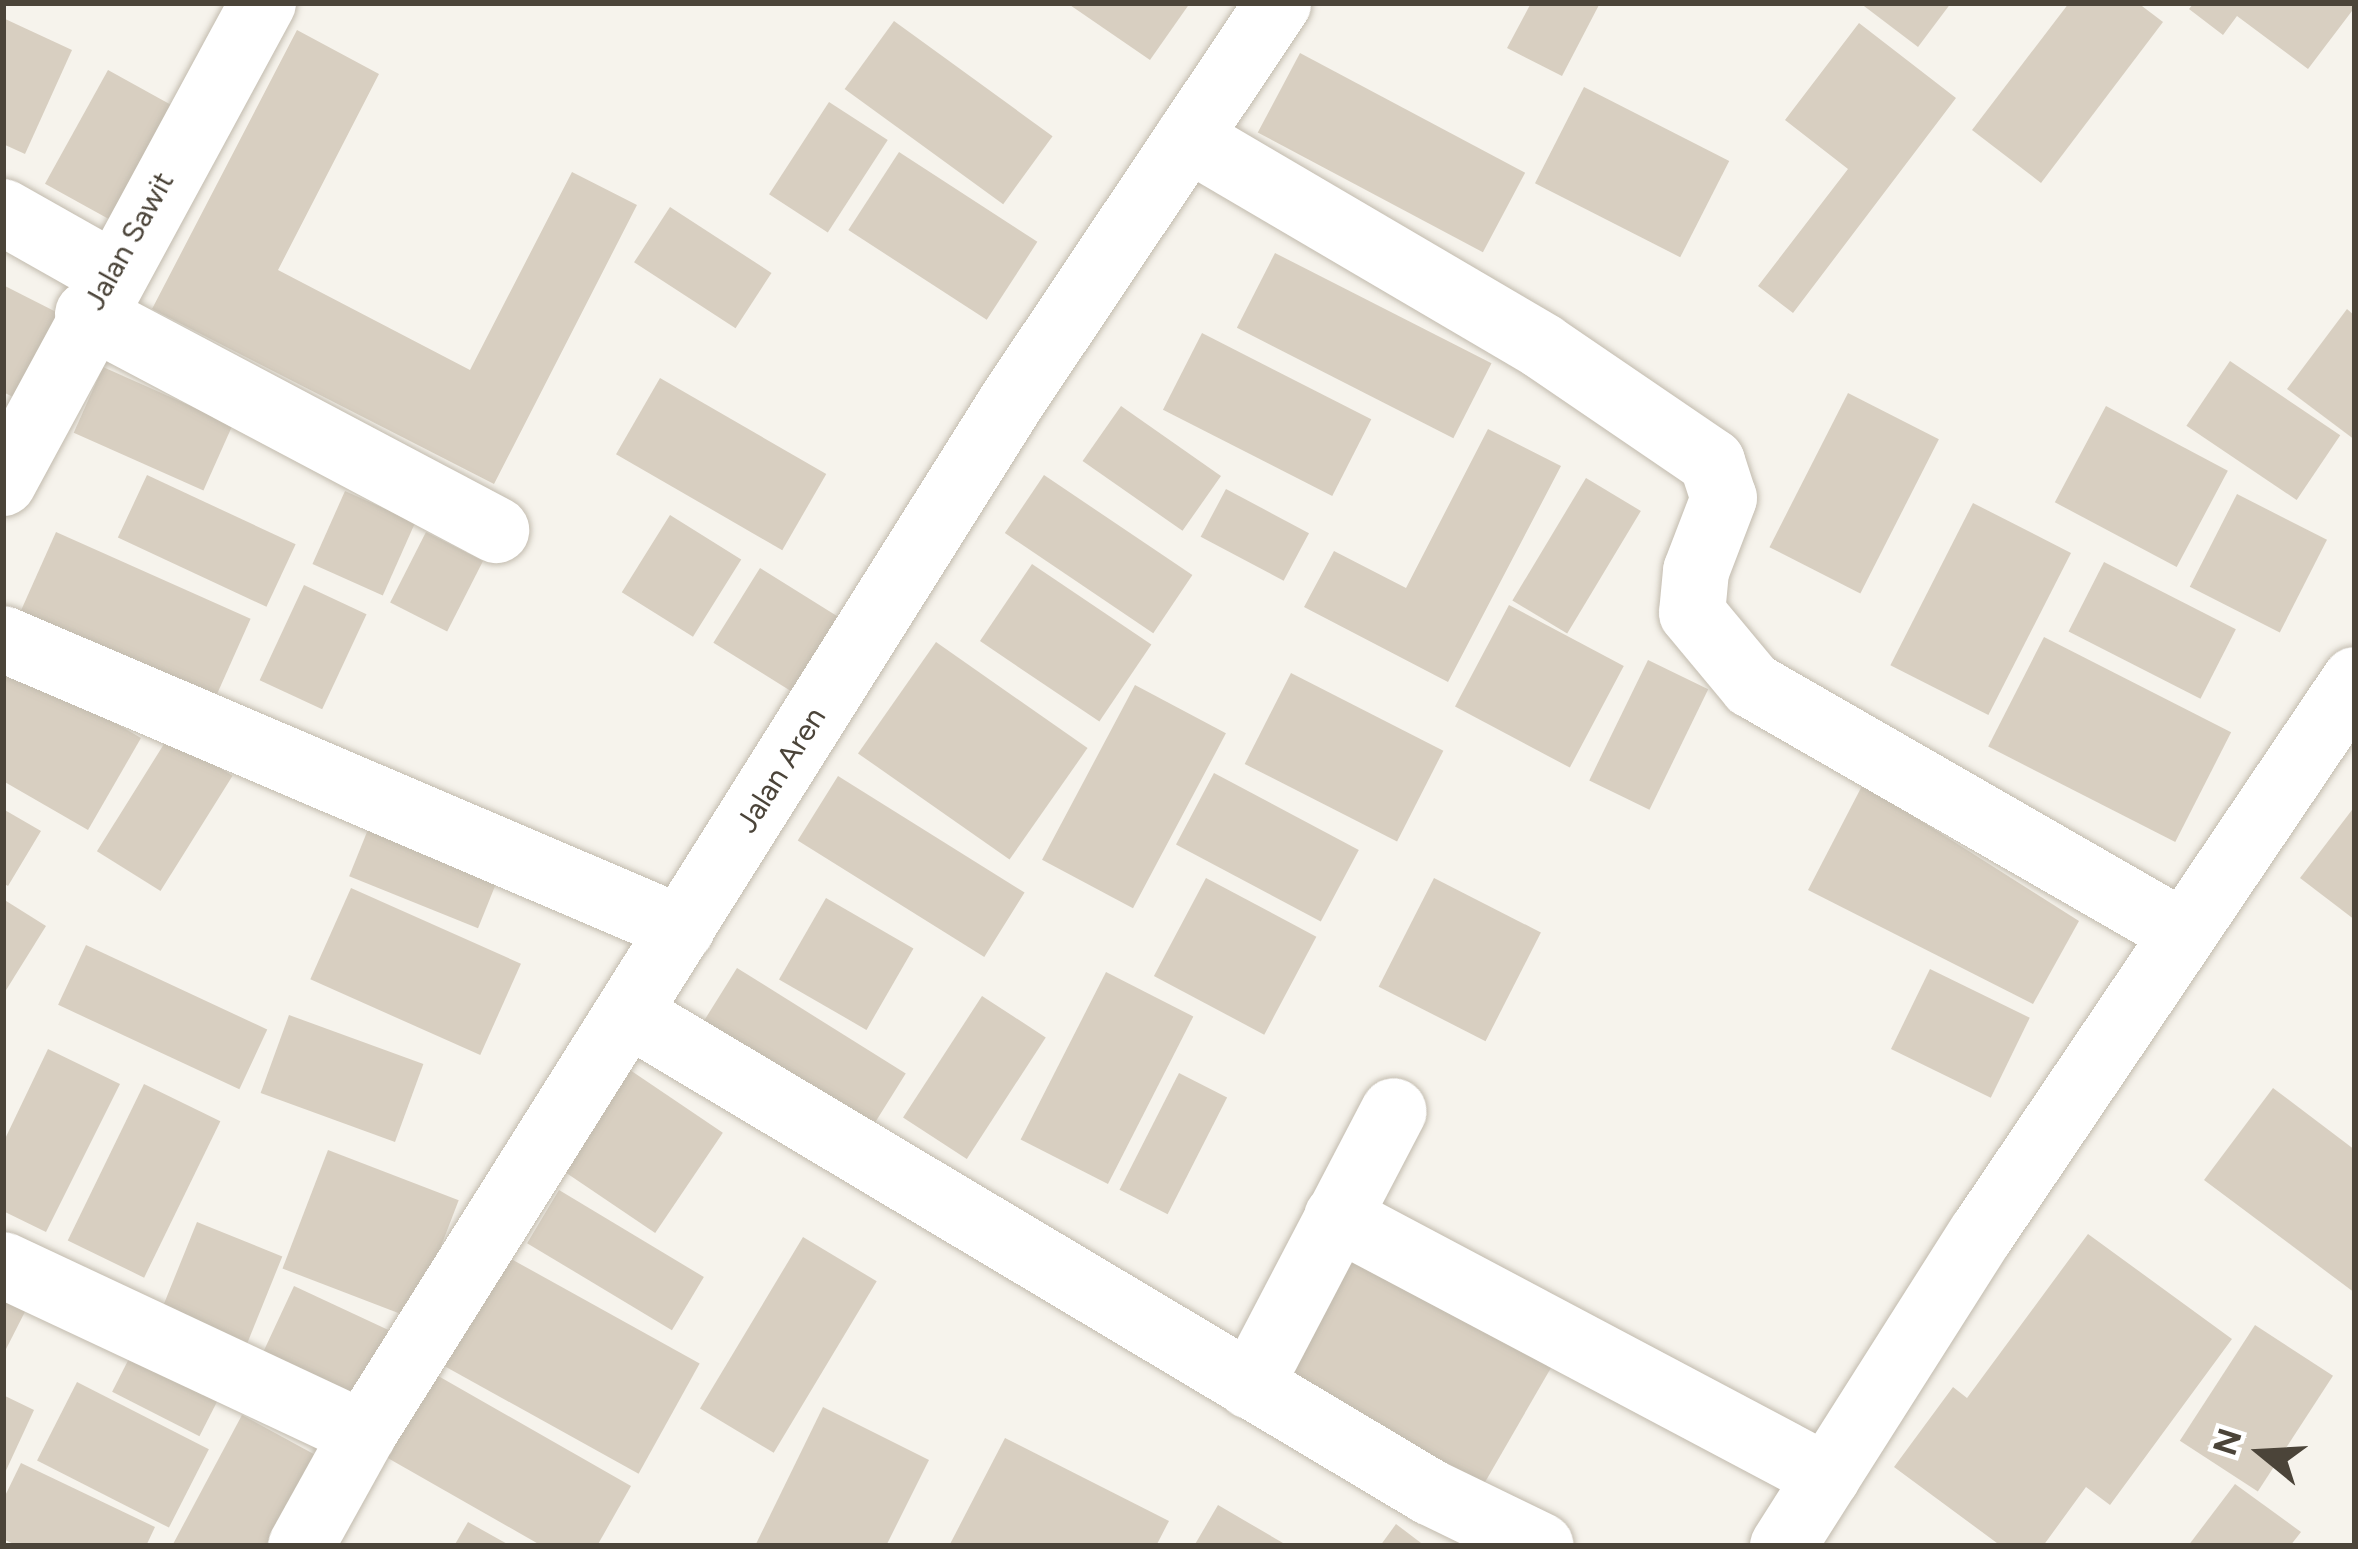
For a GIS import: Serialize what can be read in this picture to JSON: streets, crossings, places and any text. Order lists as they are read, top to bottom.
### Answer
{
  "streets": {
    "street": ["Jalan Sawit", "Jalan Aren"]
  },
  "north": "left"
}
